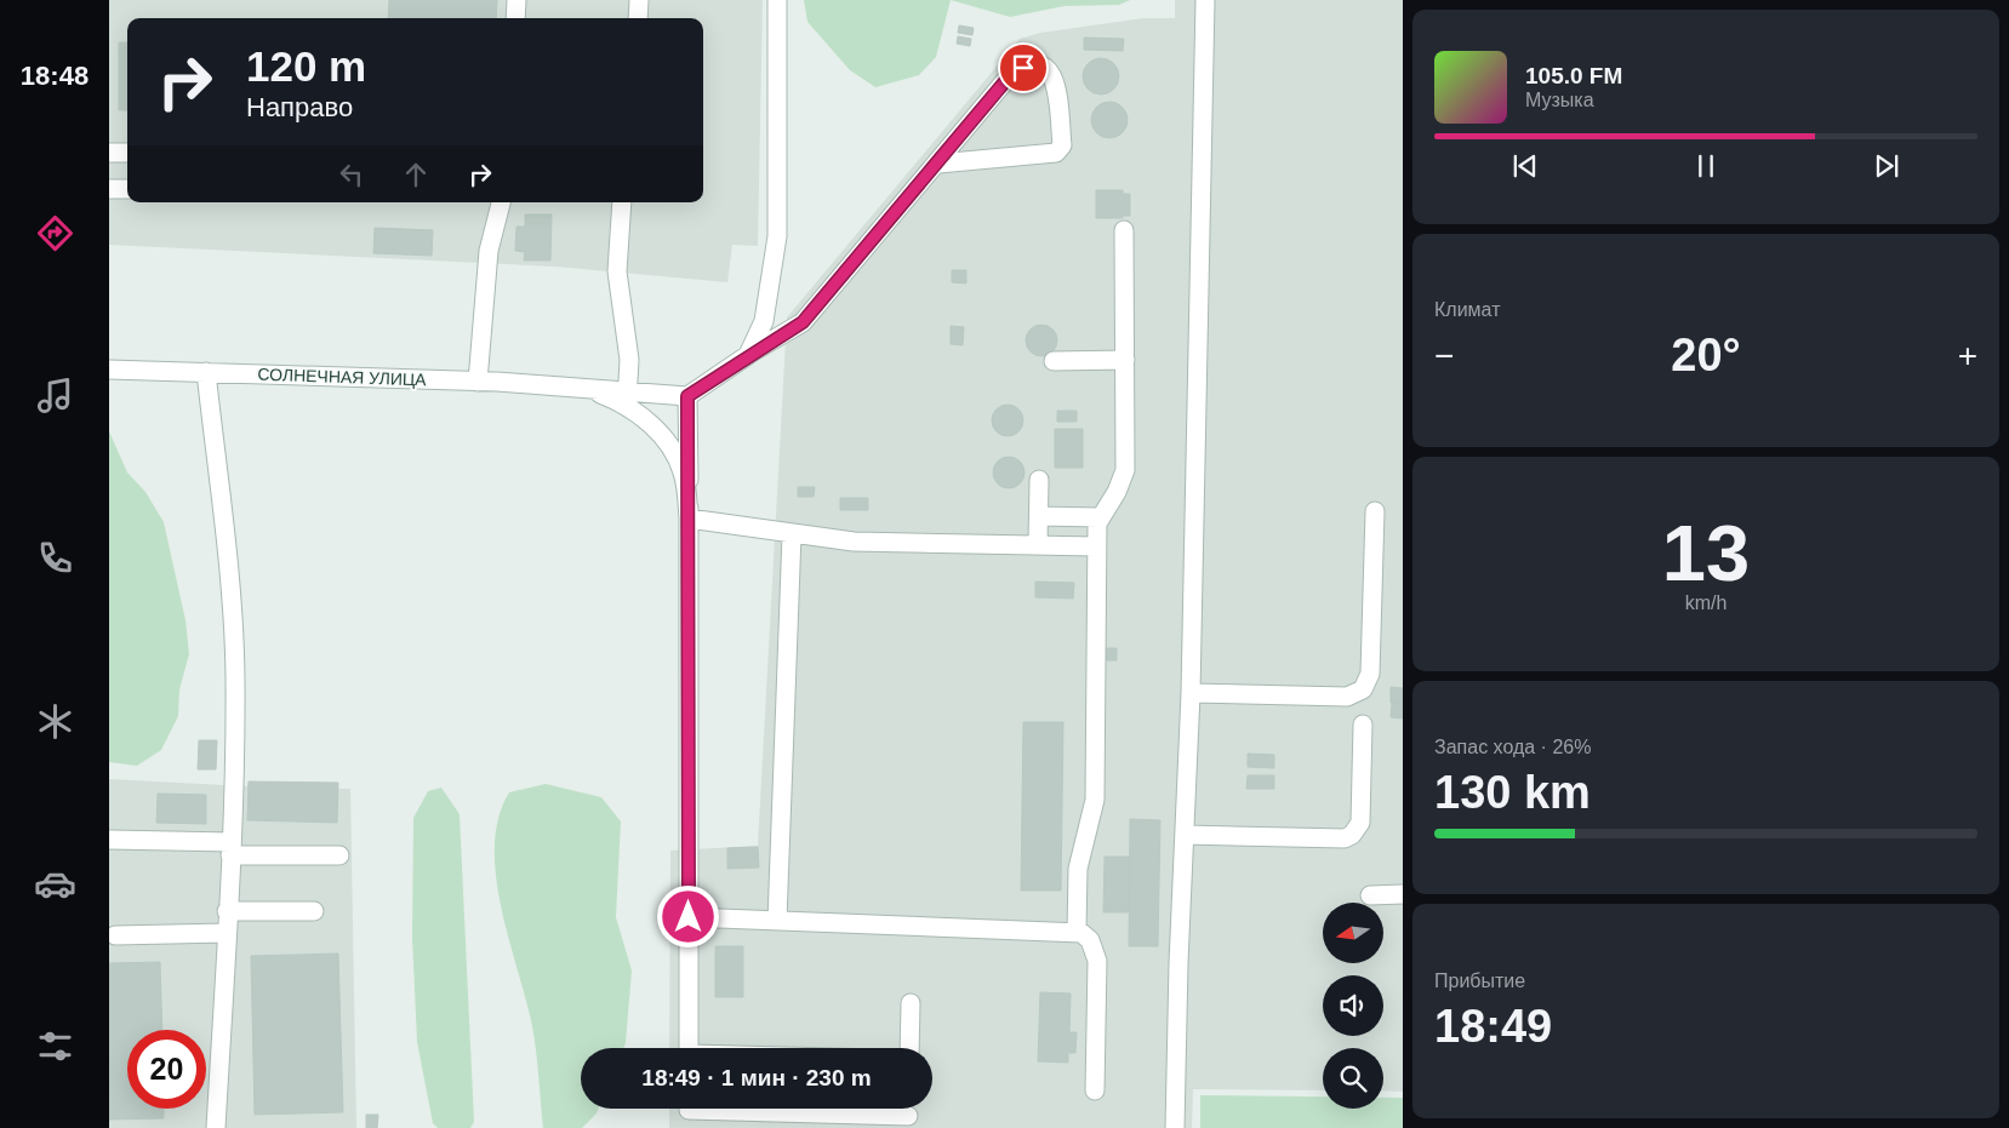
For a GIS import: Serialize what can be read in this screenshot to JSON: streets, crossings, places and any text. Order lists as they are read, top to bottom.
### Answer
{
  "streets": {
    "street": ["СОЛНЕЧНАЯ УЛИЦА"]
  },
  "north": "left",
  "page": {
    "tabs": "18:48",
    "turn": ["120 m", "Направо"],
    "song": ["105.0 FM", "Музыка"],
    "tile": [
      "Климат",
      ["13", "km/h"],
      ["Запас хода · 26%", "130 km"],
      ["Прибытие", "18:49"]
    ],
    "heat": ["−", "20°", "+"],
    "limit": "20",
    "trip": "18:49 · 1 мин · 230 m"
  }
}
